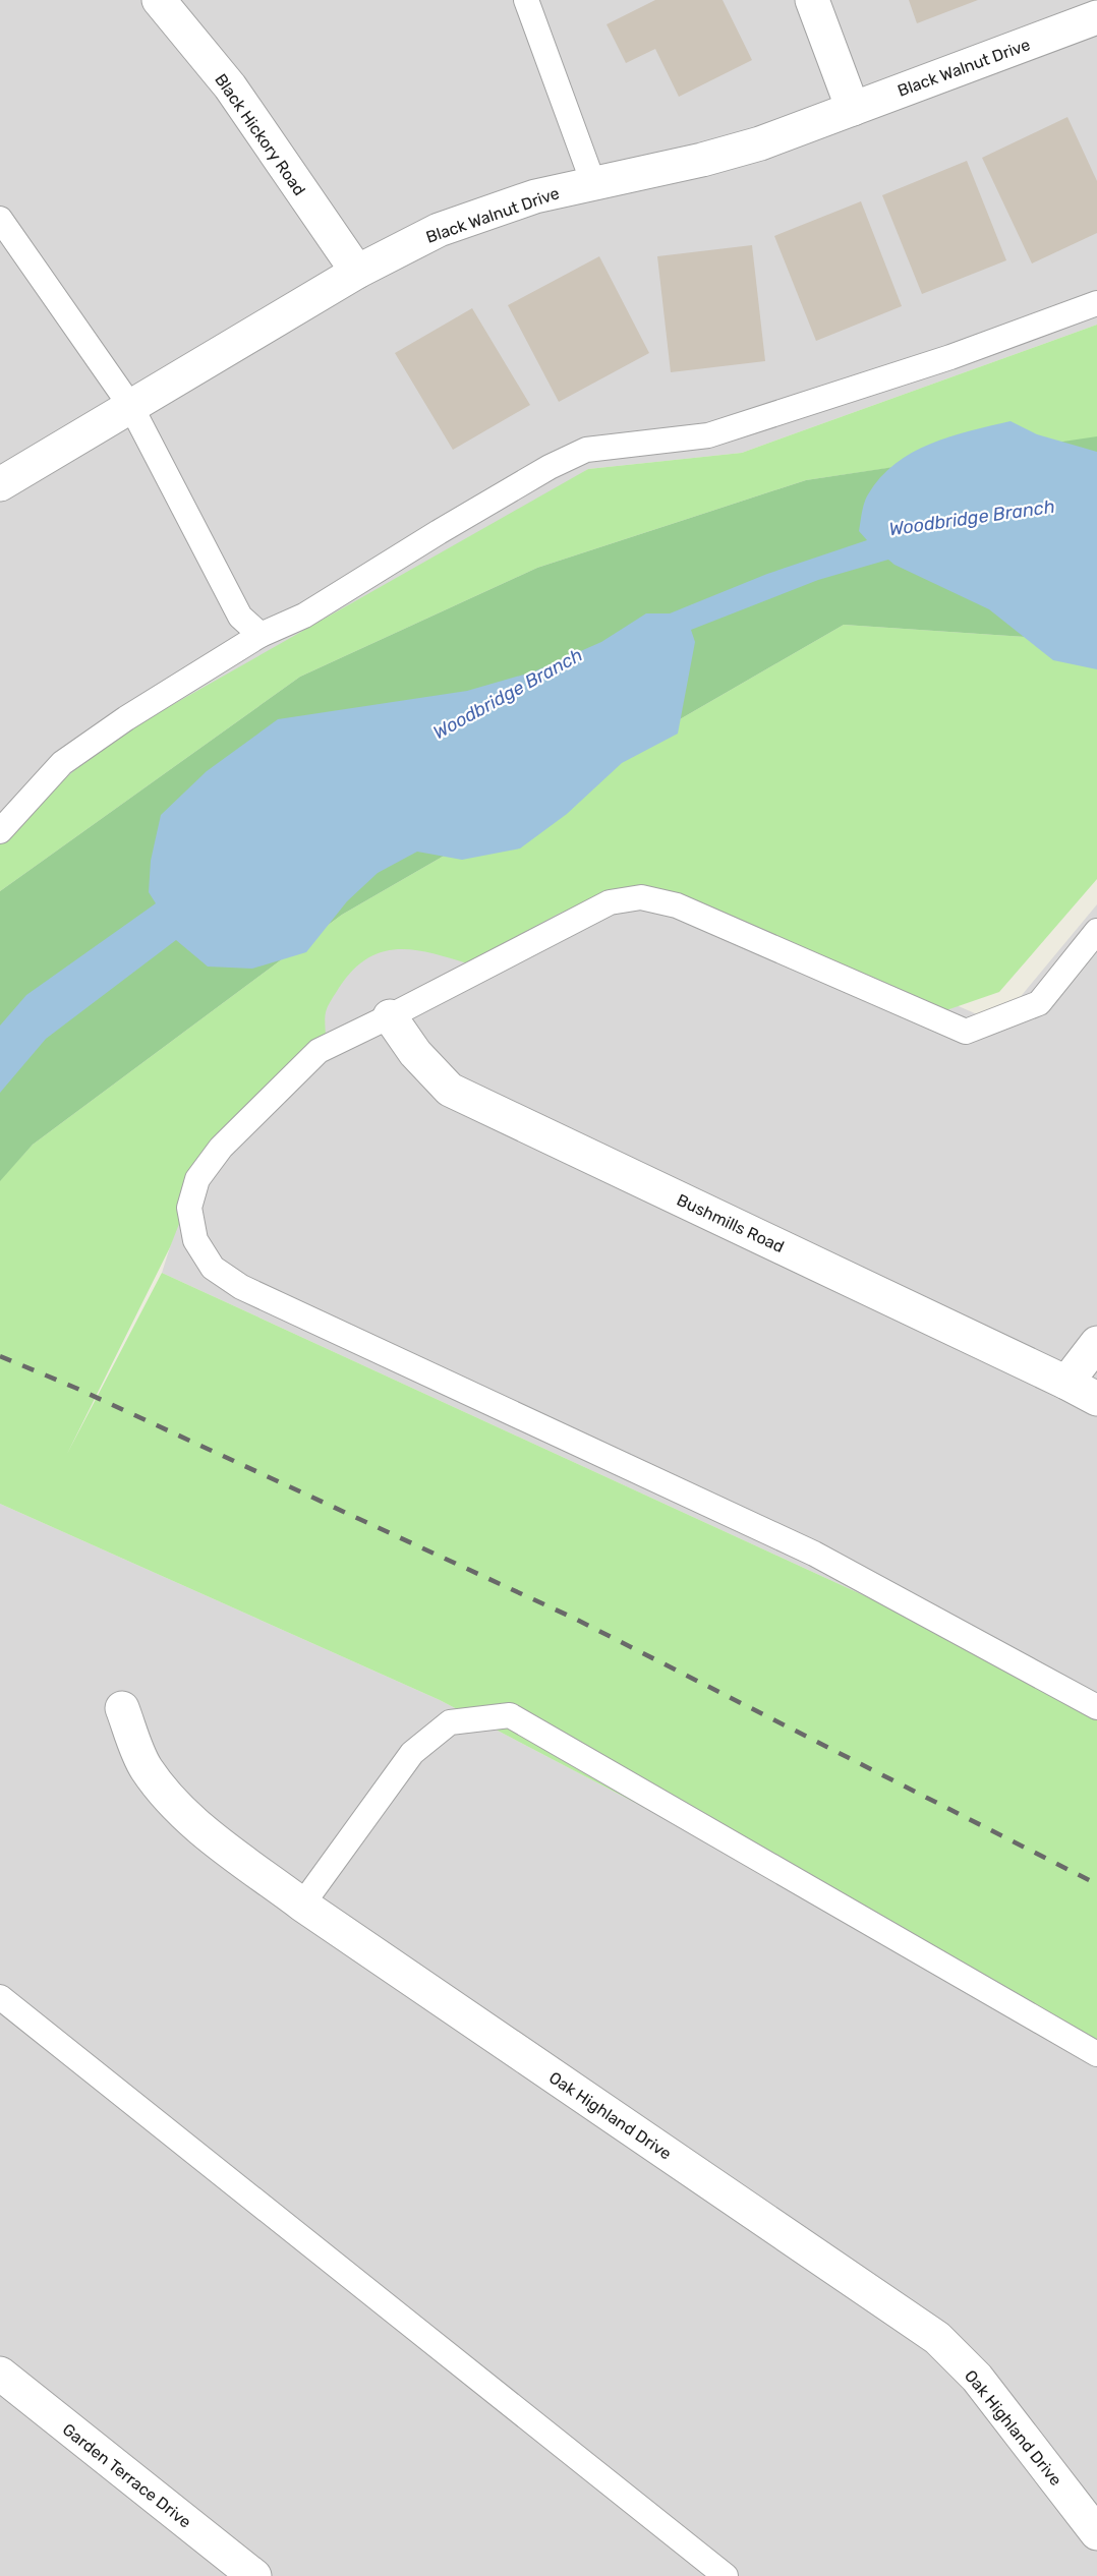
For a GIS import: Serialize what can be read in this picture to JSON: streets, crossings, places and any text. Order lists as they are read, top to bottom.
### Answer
{
  "streets": {
    "street": [
      "Black Walnut Drive",
      "Black Hickory Road",
      "Bushmills Road",
      "Oak Highland Drive",
      "Garden Terrace Drive"
    ]
  },
  "crossings": [
    ["Black Walnut Drive", "Black Hickory Road"]
  ],
  "water": ["Woodbridge Branch"]
}
